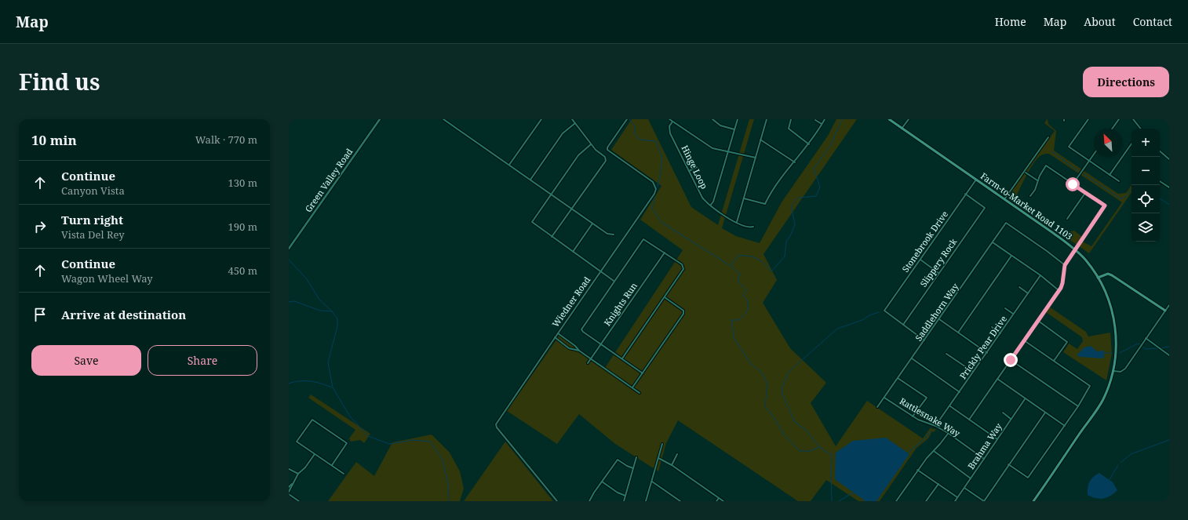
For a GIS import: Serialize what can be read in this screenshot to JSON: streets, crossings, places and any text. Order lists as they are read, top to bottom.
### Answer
{
  "streets": {
    "main road": ["Farm-to-Market Road 1103"],
    "street": [
      "Hinge Loop",
      "Green Valley Road",
      "Stonebrook Drive",
      "Slippery Rock",
      "Wiedner Road",
      "Knights Run",
      "Saddlehorn Way",
      "Prickly Pear Drive",
      "Rattlesnake Way",
      "Brahma Way"
    ]
  },
  "crossings": [
    ["Farm-to-Market Road 1103", "Stonebrook Drive"],
    ["Stonebrook Drive", "Slippery Rock"],
    ["Saddlehorn Way", "Rattlesnake Way"],
    ["Prickly Pear Drive", "Rattlesnake Way"],
    ["Rattlesnake Way", "Brahma Way"]
  ],
  "north": "top left",
  "page": {
    "header": "Map",
    "nav": [
      "Home",
      "Map",
      "About",
      "Contact"
    ],
    "title": "Find us",
    "buttons": [
      "Directions",
      ["Save", "Share"]
    ],
    "heading": ["10 min", "Walk · 770 m"],
    "map_buttons": ["+", "−"],
    "list": [
      ["Continue", "Canyon Vista", "130 m"],
      ["Turn right", "Vista Del Rey", "190 m"],
      ["Continue", "Wagon Wheel Way", "450 m"],
      "Arrive at destination"
    ]
  }
}
